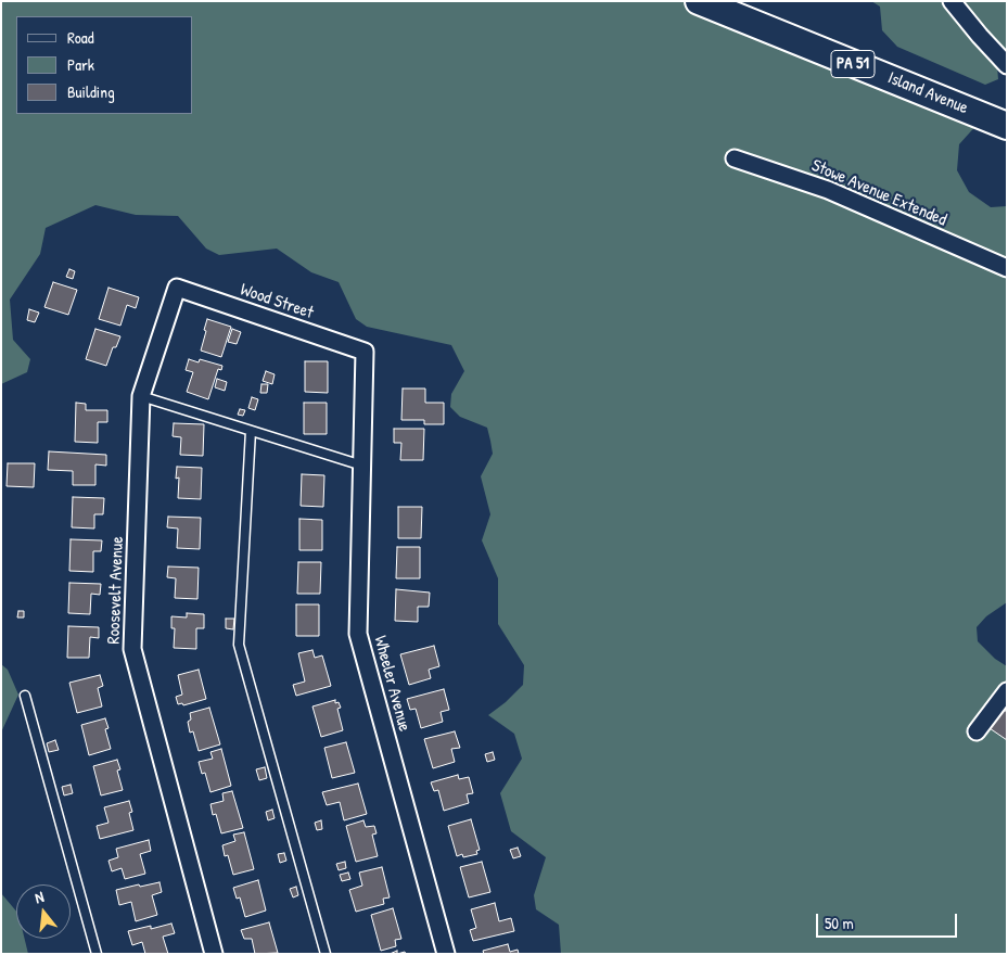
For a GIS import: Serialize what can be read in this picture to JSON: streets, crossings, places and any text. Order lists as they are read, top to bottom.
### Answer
{
  "streets": {
    "main road": ["PA 51", "Island Avenue"],
    "street": [
      "Stowe Avenue Extended",
      "Wood Street",
      "Roosevelt Avenue",
      "Wheeler Avenue"
    ]
  },
  "crossings": [
    ["Wood Street", "Roosevelt Avenue"],
    ["Wood Street", "Wheeler Avenue"]
  ],
  "legend": ["Road", "Park", "Building"],
  "scale_bar": "50 m",
  "north": "top"
}
